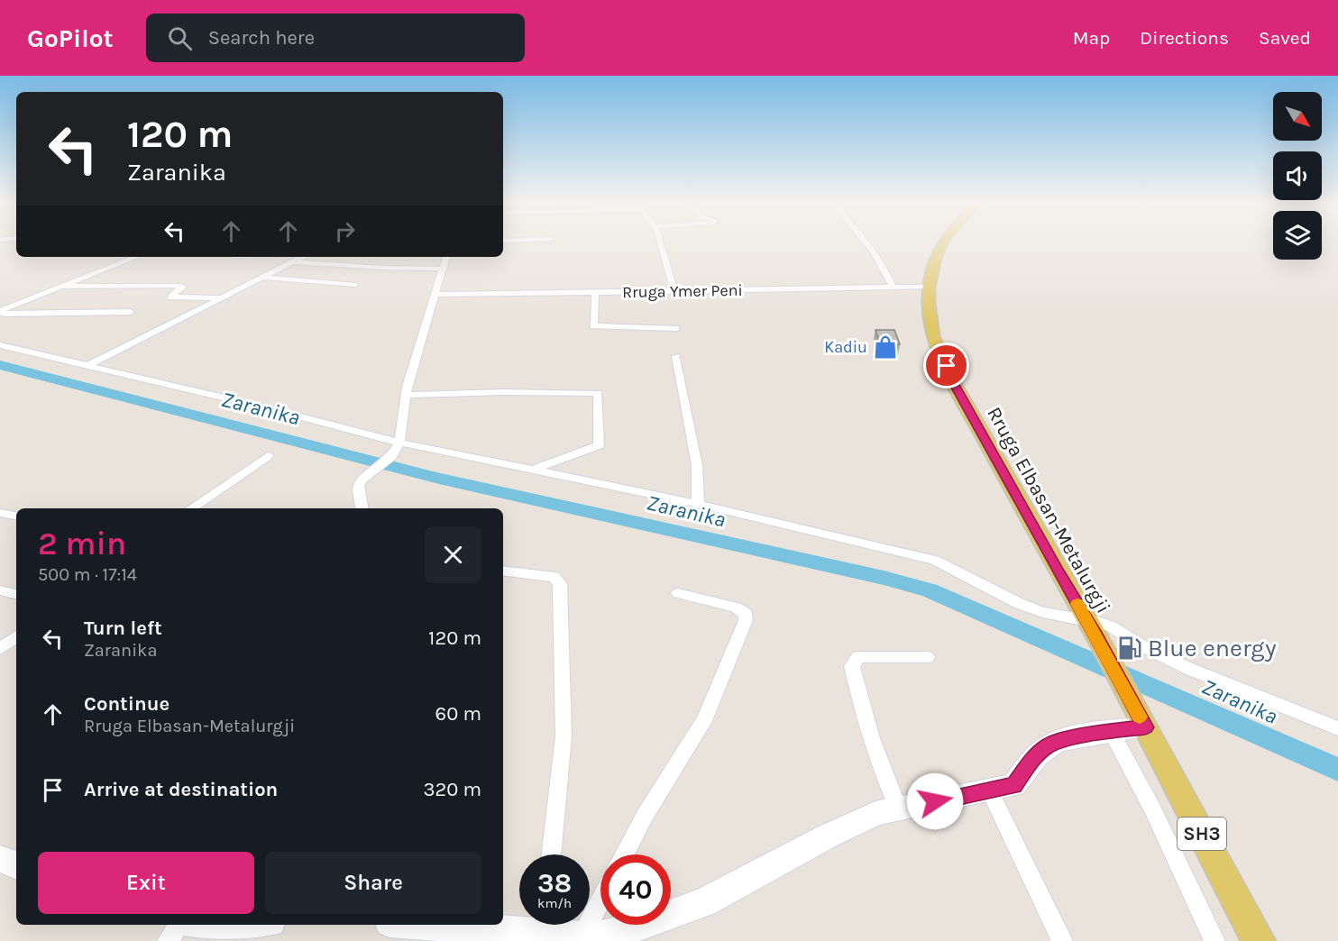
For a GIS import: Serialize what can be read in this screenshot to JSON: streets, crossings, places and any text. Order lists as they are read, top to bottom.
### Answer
{
  "streets": {
    "main road": ["Rruga Elbasan-Metalurgji", "SH3"],
    "street": ["Rruga Ymer Peni"]
  },
  "crossings": [
    ["Rruga Ymer Peni", "Rruga Elbasan-Metalurgji"],
    ["Rruga Elbasan-Metalurgji", "SH3"]
  ],
  "water": ["Zaranika"],
  "places": {
    "shop": ["Kadiu"],
    "fuel station": ["Blue energy"]
  },
  "north": "bottom right",
  "page": {
    "header": "GoPilot",
    "search": "Search here",
    "nav": ["Map", "Directions", "Saved"],
    "turn": ["120 m", "Zaranika"],
    "heading": ["2 min", "500 m · 17:14"],
    "list": [
      {
        "name": "Turn left",
        "note": "Zaranika",
        "value": "120 m"
      },
      {
        "name": "Continue",
        "note": "Rruga Elbasan-Metalurgji",
        "value": "60 m"
      },
      {
        "name": "Arrive at destination",
        "value": "320 m"
      }
    ],
    "buttons": ["Exit", "Share"],
    "speed": "38 km/h",
    "limit": "40"
  }
}
